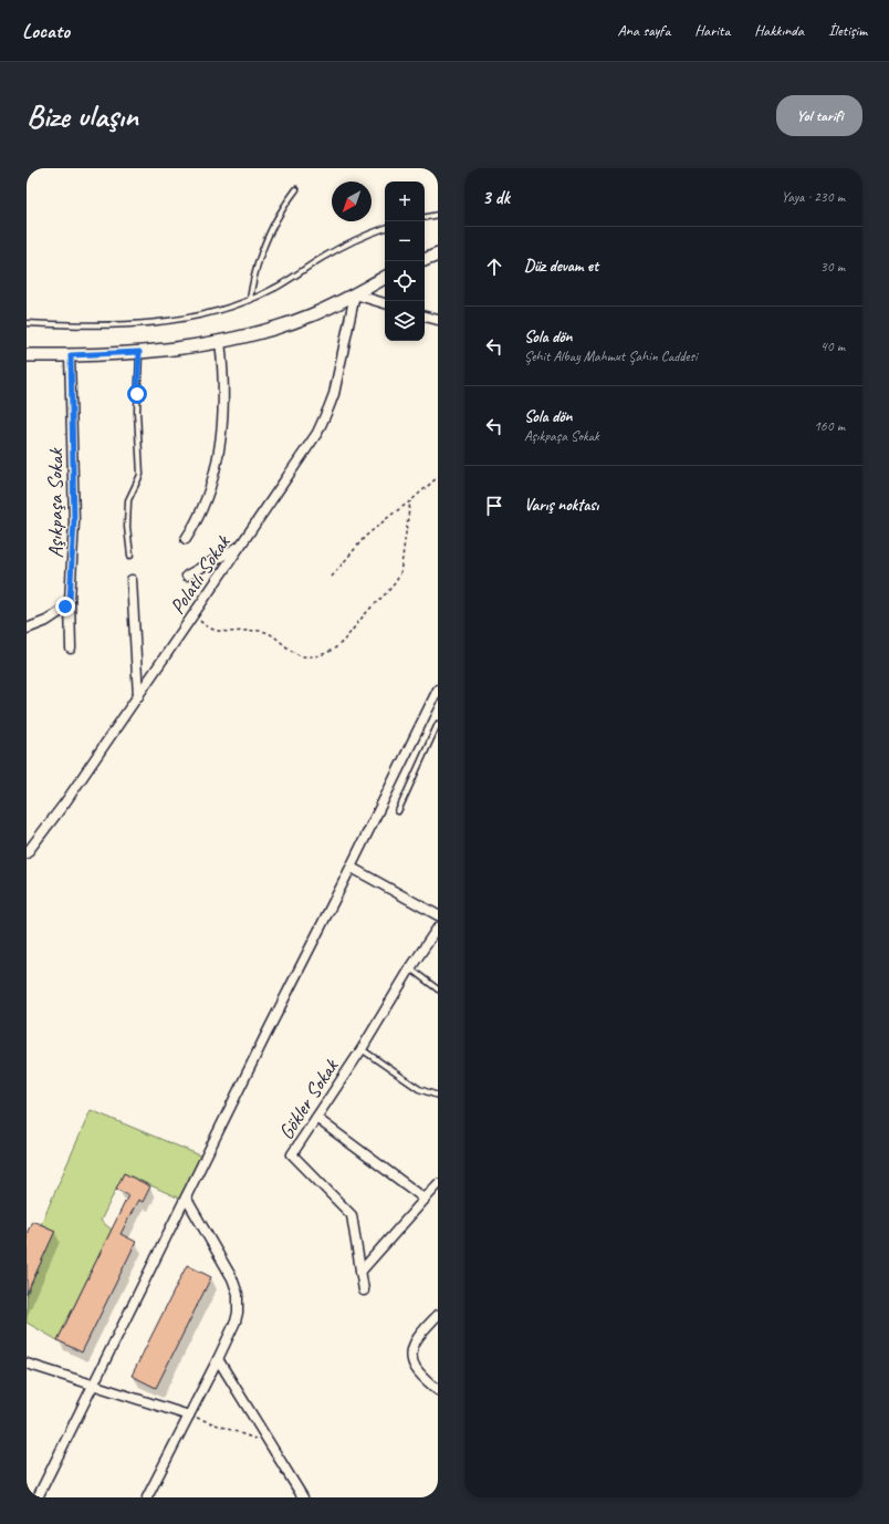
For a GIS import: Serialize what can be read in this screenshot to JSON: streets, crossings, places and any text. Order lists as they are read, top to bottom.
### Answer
{
  "streets": {
    "street": ["Aşıkpaşa Sokak", "Polatlı Sokak", "Gökler Sokak"]
  },
  "north": "bottom left",
  "page": {
    "header": "Locato",
    "nav": [
      "Ana sayfa",
      "Harita",
      "Hakkında",
      "İletişim"
    ],
    "buttons": "Yol tarifi",
    "title": "Bize ulaşın",
    "heading": ["3 dk", "Yaya · 230 m"],
    "map_buttons": ["+", "−"],
    "list": [
      ["Düz devam et", "30 m"],
      ["Sola dön", "Şehit Albay Mahmut Şahin Caddesi", "40 m"],
      ["Sola dön", "Aşıkpaşa Sokak", "160 m"],
      "Varış noktası"
    ]
  }
}
